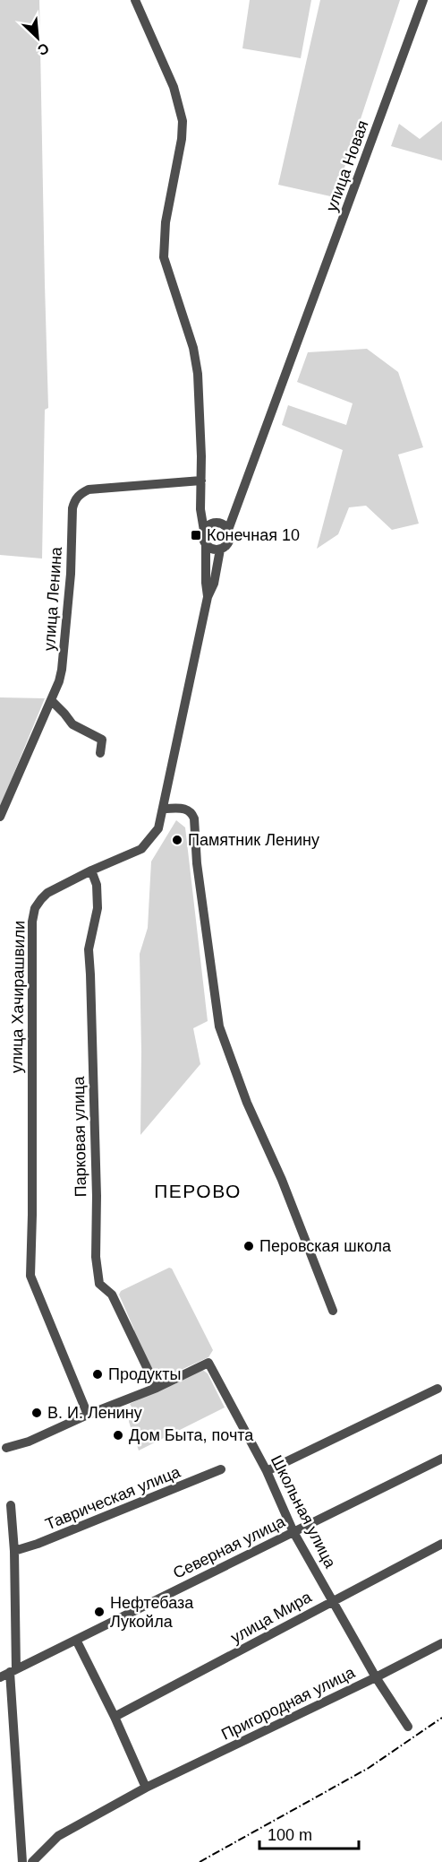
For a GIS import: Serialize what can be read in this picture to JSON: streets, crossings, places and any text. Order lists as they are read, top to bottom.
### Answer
{
  "streets": {
    "street": [
      "улица Новая",
      "улица Ленина",
      "улица Хачирашвили",
      "Парковая улица",
      "Таврическая улица",
      "Школьная улица",
      "Северная улица",
      "улица Мира",
      "Пригородная улица"
    ]
  },
  "crossings": [
    ["улица Новая", "улица Хачирашвили"],
    ["улица Хачирашвили", "Парковая улица"],
    ["Парковая улица", "Школьная улица"],
    ["Школьная улица", "Северная улица"],
    ["Школьная улица", "улица Мира"],
    ["Школьная улица", "Пригородная улица"]
  ],
  "districts": ["ПЕРОВО"],
  "places": {
    "transit": ["Конечная 10"],
    "other": [
      "Памятник Ленину",
      "Перовская школа",
      "Продукты",
      "В. И. Ленину",
      "Дом Быта, почта",
      "Нефтебаза Лукойла"
    ]
  },
  "scale_bar": "100 m",
  "north": "bottom right"
}
